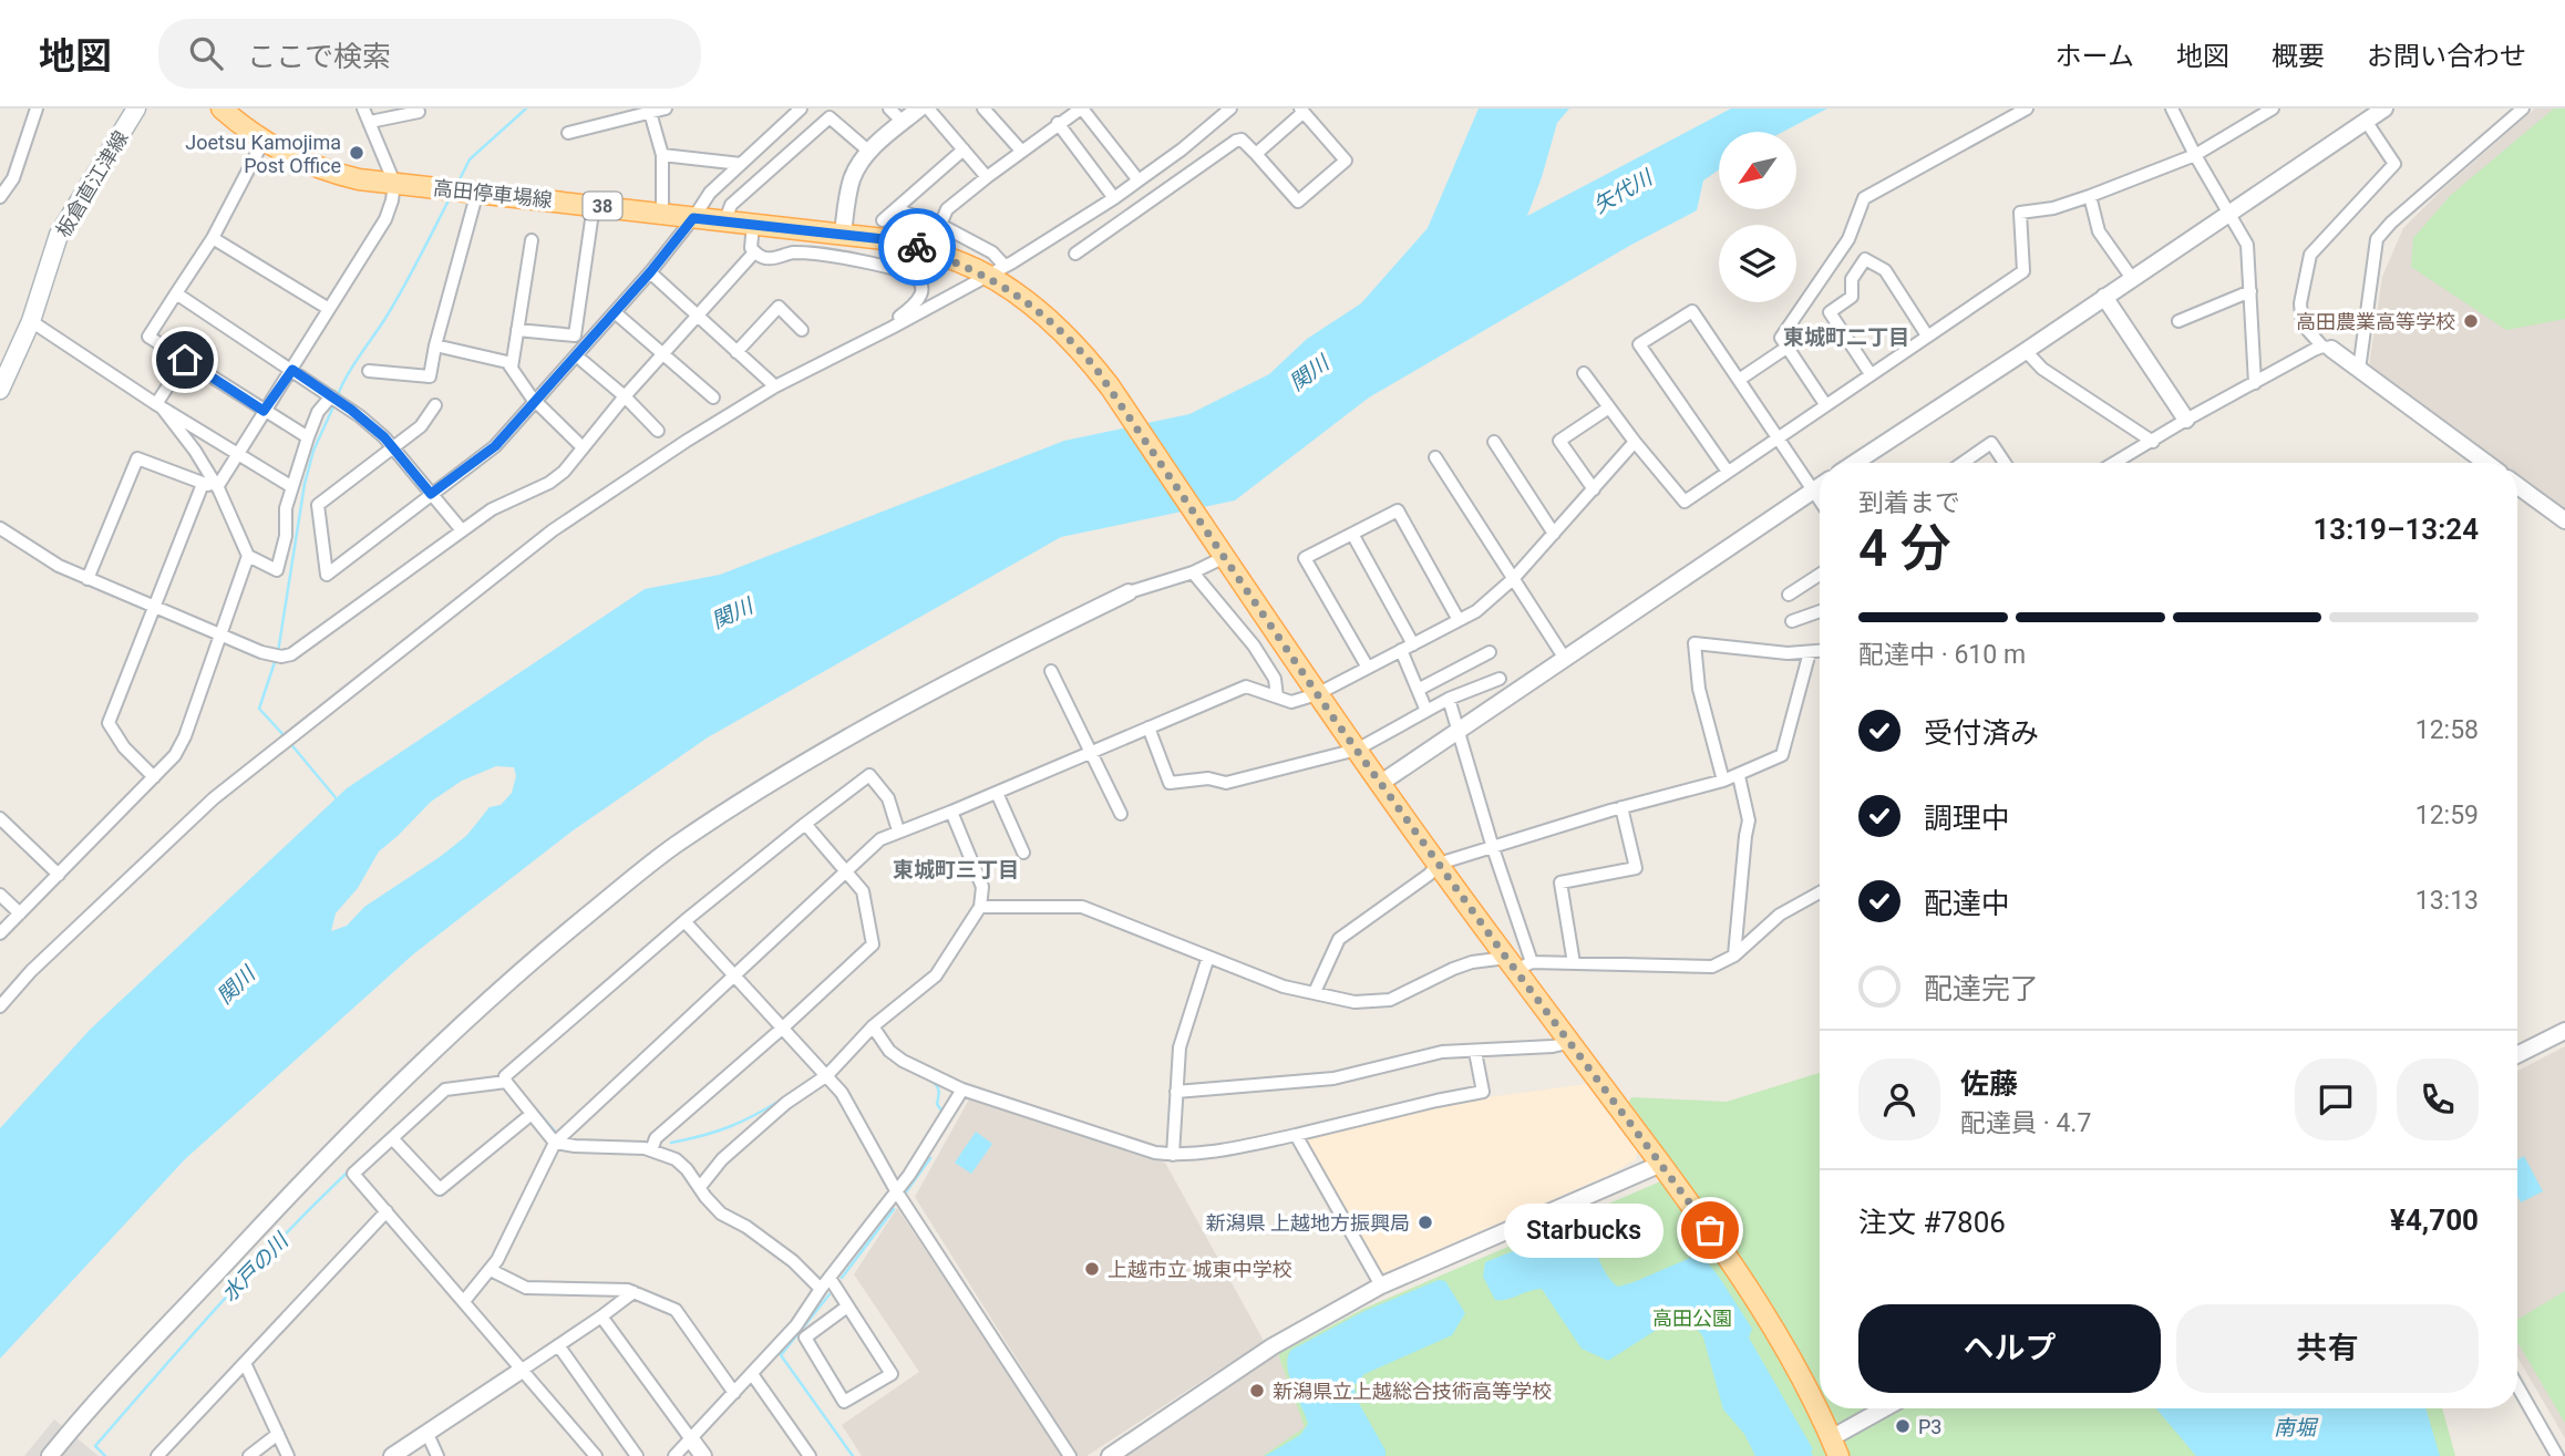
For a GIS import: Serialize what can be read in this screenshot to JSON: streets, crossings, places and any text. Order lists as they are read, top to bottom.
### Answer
{
  "streets": {
    "main road": ["板倉直江津線", "高田停車場線", "38"]
  },
  "districts": ["東城町二丁目", "東城町三丁目"],
  "water": [
    "矢代川",
    "関川",
    "水戸の川",
    "南堀"
  ],
  "parks": ["高田公園"],
  "places": [
    "Joetsu Kamojima Post Office",
    "高田農業高等学校",
    "新潟県 上越地方振興局",
    "Starbucks",
    "上越市立 城東中学校",
    "新潟県立上越総合技術高等学校",
    "P3"
  ],
  "north": "bottom left",
  "page": {
    "header": "地図",
    "search": "ここで検索",
    "nav": [
      "ホーム",
      "地図",
      "概要",
      "お問い合わせ"
    ],
    "heading": ["4 分", "到着まで", "13:19–13:24"],
    "panel": [
      "佐藤",
      "配達員 · 4.7",
      "注文 #7806",
      "¥4,700"
    ],
    "bar": "配達中 · 610 m",
    "list": [
      ["受付済み", "12:58"],
      ["調理中", "12:59"],
      ["配達中", "13:13"],
      "配達完了"
    ],
    "bubble": "Starbucks",
    "buttons": ["ヘルプ", "共有"]
  }
}
